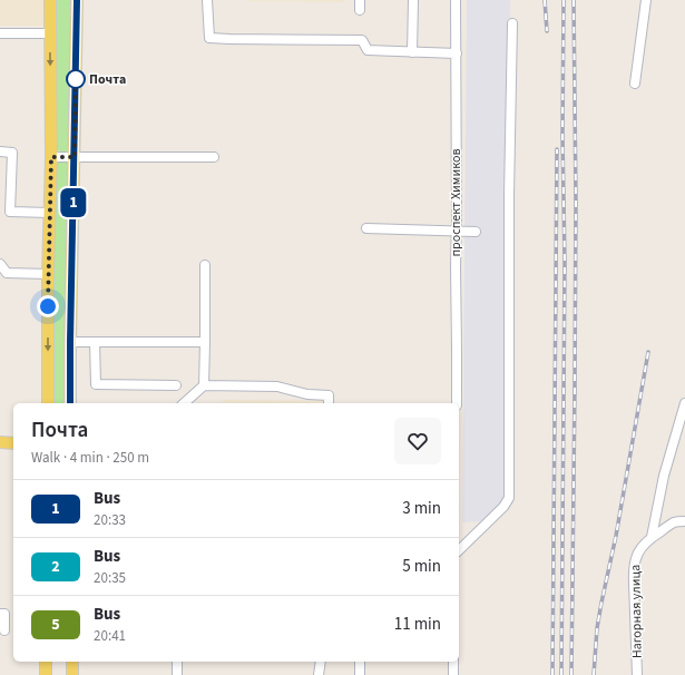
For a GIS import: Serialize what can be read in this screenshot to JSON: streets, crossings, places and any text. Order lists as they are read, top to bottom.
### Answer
{
  "streets": {
    "street": ["проспект Химиков", "Нагорная улица"]
  },
  "places": ["Почта"],
  "lines": ["bus line 1"],
  "page": {
    "on_map": "1",
    "heading": ["Почта", "Walk · 4 min · 250 m"],
    "list": [
      {
        "mark": "1",
        "name": "Bus",
        "note": "20:33",
        "value": "3 min"
      },
      {
        "mark": "2",
        "name": "Bus",
        "note": "20:35",
        "value": "5 min"
      },
      {
        "mark": "5",
        "name": "Bus",
        "note": "20:41",
        "value": "11 min"
      }
    ]
  }
}
